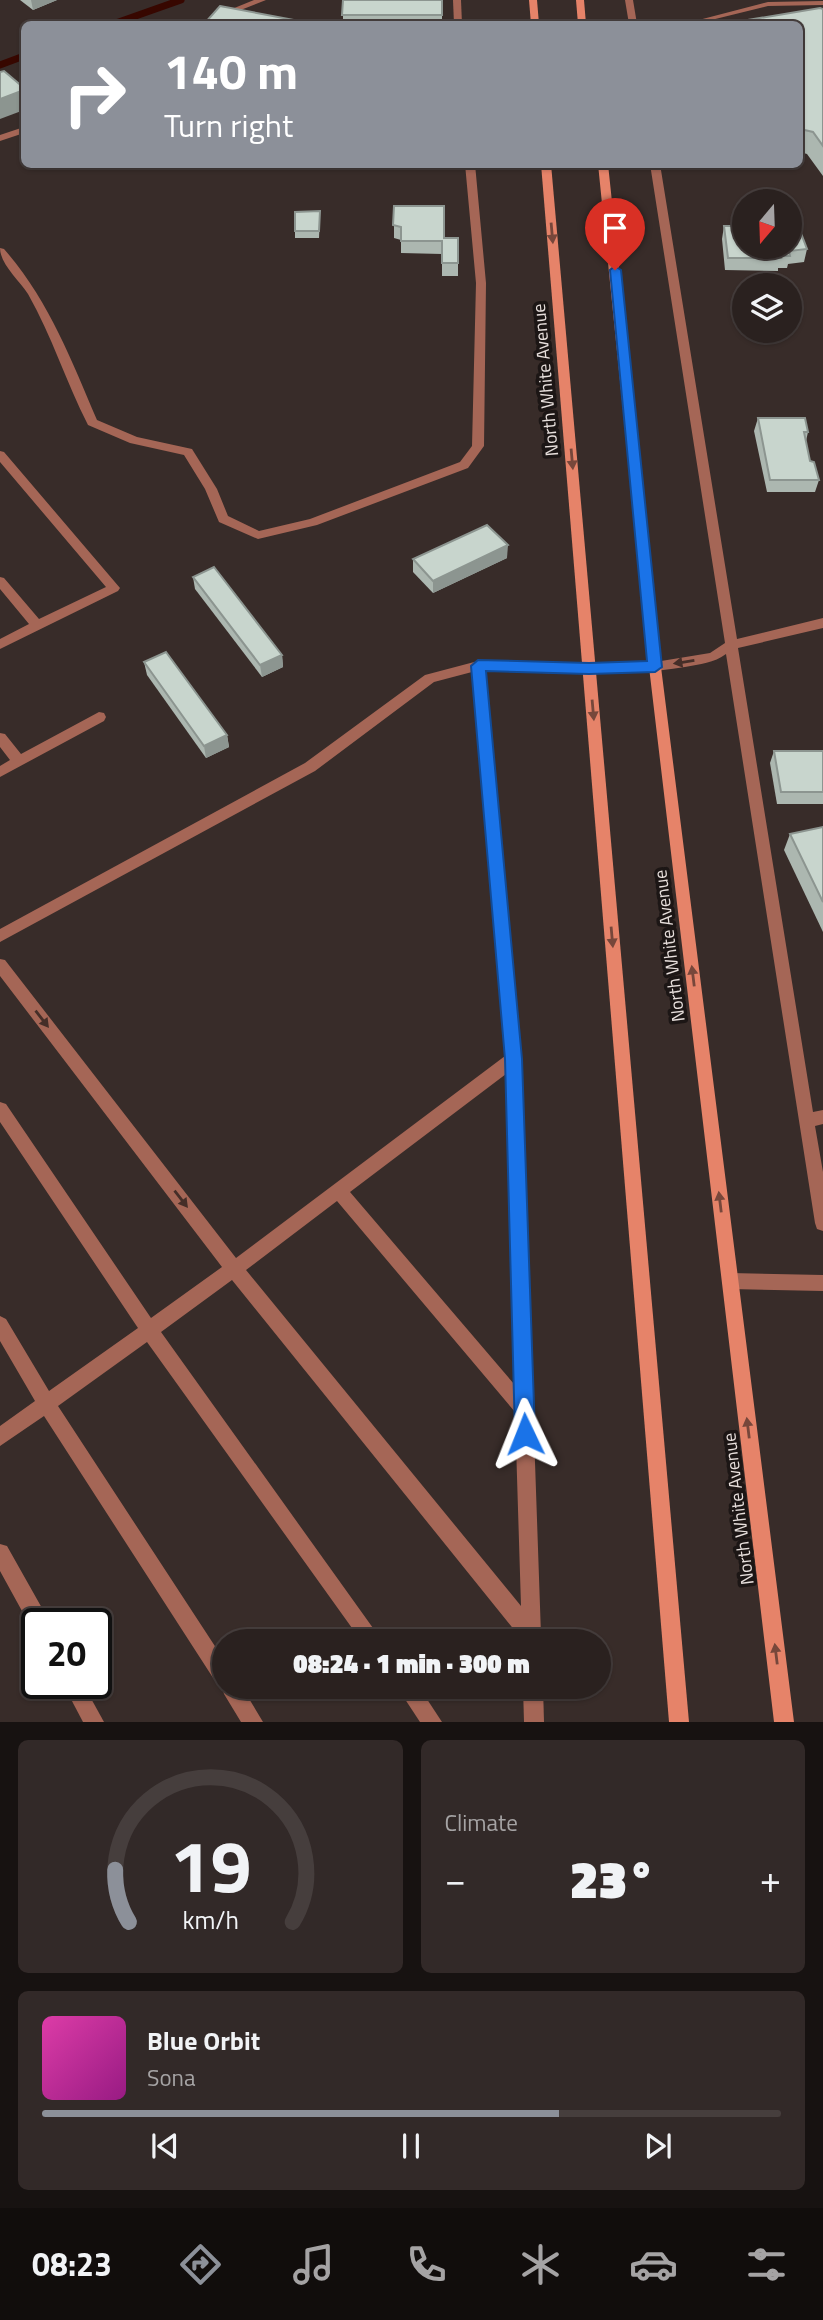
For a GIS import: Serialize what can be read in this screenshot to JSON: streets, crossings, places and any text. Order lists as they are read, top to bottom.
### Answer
{
  "streets": {
    "main road": ["North White Avenue"]
  },
  "north": "bottom",
  "page": {
    "turn": ["140 m", "Turn right"],
    "limit": "20",
    "trip": "08:24 · 1 min · 300 m",
    "tile": "Climate",
    "heat": ["−", "23°", "+"],
    "song": ["Blue Orbit", "Sona"],
    "tabs": "08:23",
    "gauge": ["19", "km/h"]
  }
}
